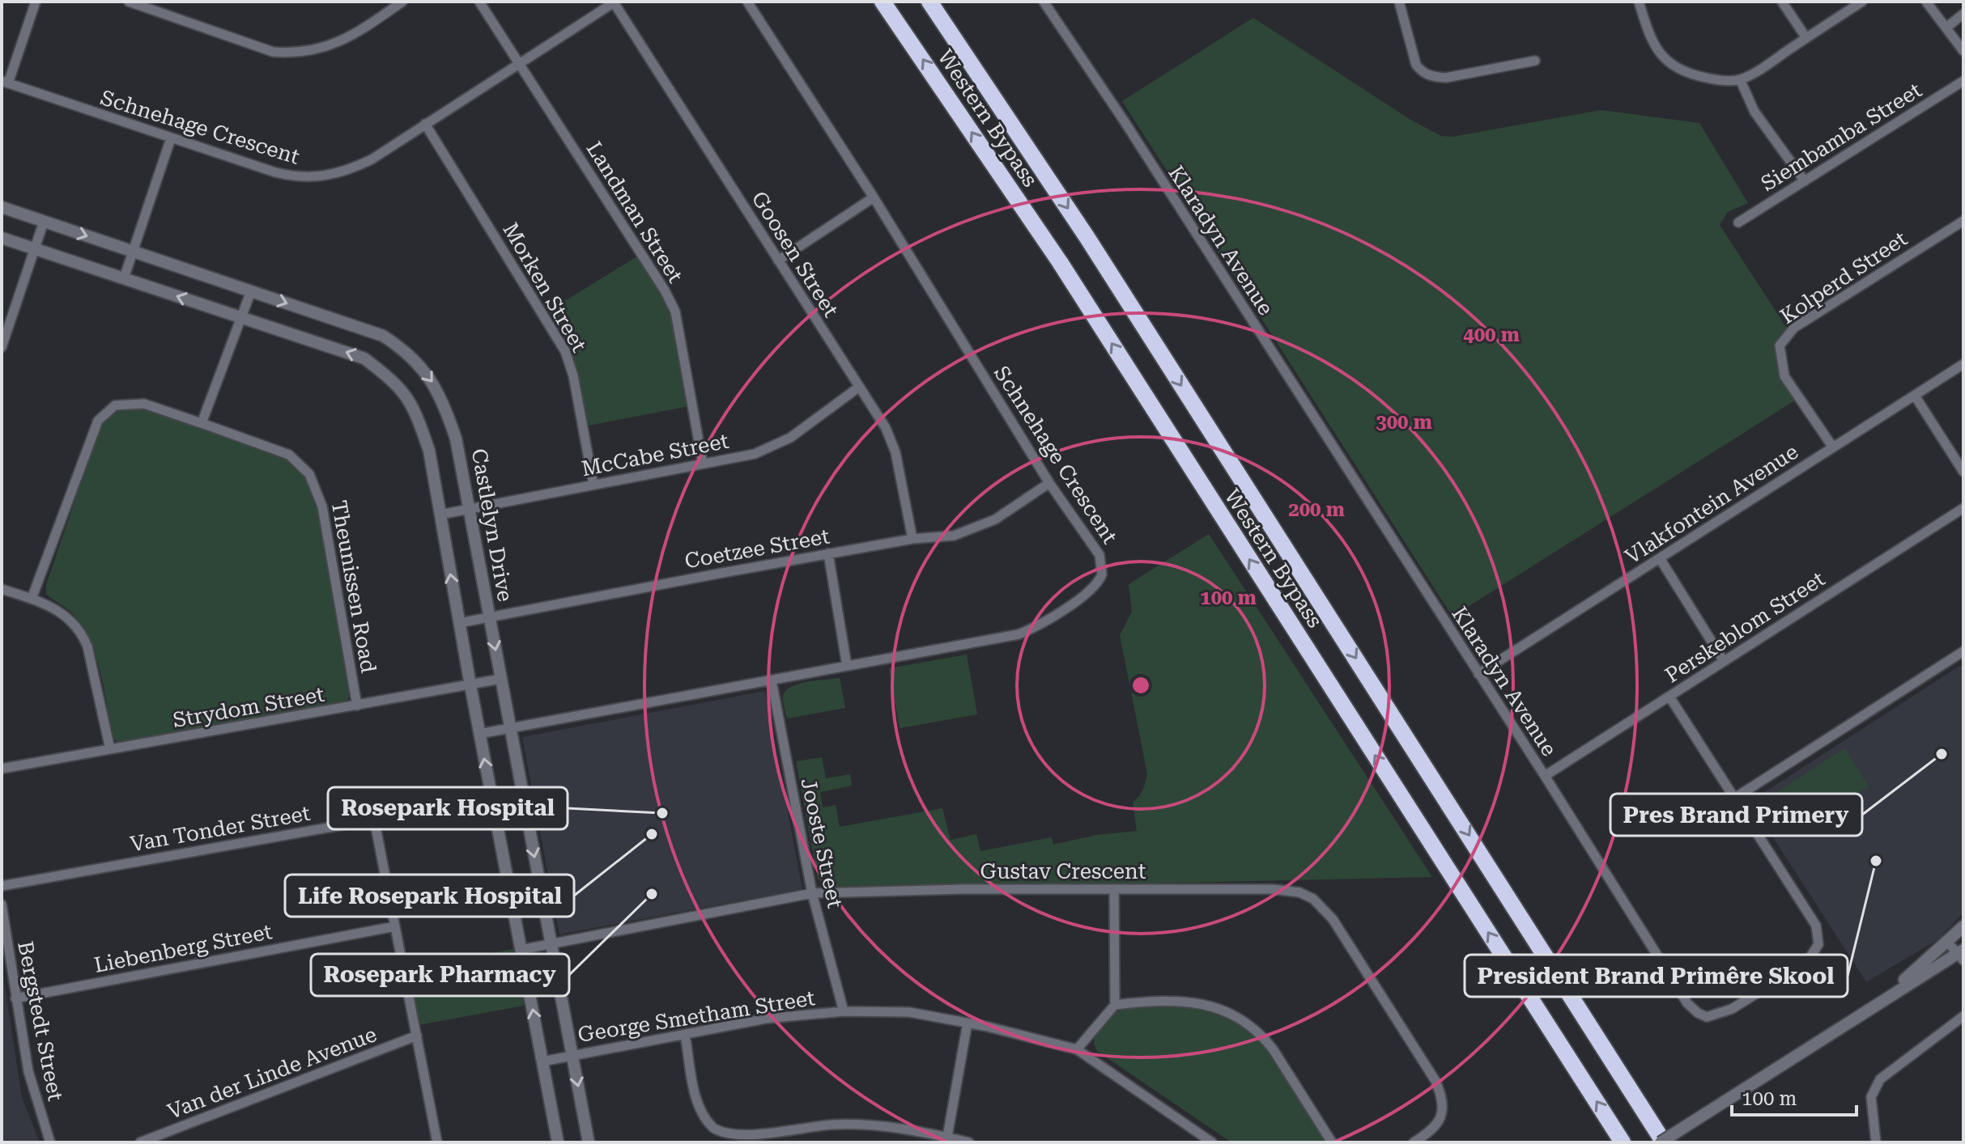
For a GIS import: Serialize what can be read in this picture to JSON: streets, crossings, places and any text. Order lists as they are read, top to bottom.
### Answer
{
  "streets": {
    "highway": ["Western Bypass"],
    "street": [
      "Schnehage Crescent",
      "Siembamba Street",
      "Landman Street",
      "Klaradyn Avenue",
      "Goosen Street",
      "Kolperd Street",
      "Morken Street",
      "McCabe Street",
      "Vlakfontein Avenue",
      "Castlelyn Drive",
      "Coetzee Street",
      "Theunissen Road",
      "Perskeblom Street",
      "Strydom Street",
      "Van Tonder Street",
      "Jooste Street",
      "Gustav Crescent",
      "Liebenberg Street",
      "George Smetham Street",
      "Bergstedt Street",
      "Van der Linde Avenue"
    ]
  },
  "crossings": [
    ["Schnehage Crescent", "Landman Street"],
    ["Schnehage Crescent", "Goosen Street"],
    ["Schnehage Crescent", "Morken Street"],
    ["Schnehage Crescent", "Castlelyn Drive"],
    ["Schnehage Crescent", "Coetzee Street"],
    ["Schnehage Crescent", "Jooste Street"],
    ["Landman Street", "McCabe Street"],
    ["Klaradyn Avenue", "Vlakfontein Avenue"],
    ["Klaradyn Avenue", "Perskeblom Street"],
    ["Goosen Street", "McCabe Street"],
    ["Goosen Street", "Coetzee Street"],
    ["Kolperd Street", "Vlakfontein Avenue"],
    ["Morken Street", "McCabe Street"],
    ["McCabe Street", "Castlelyn Drive"],
    ["Castlelyn Drive", "Coetzee Street"],
    ["Castlelyn Drive", "Strydom Street"],
    ["Castlelyn Drive", "Van Tonder Street"],
    ["Castlelyn Drive", "Gustav Crescent"],
    ["Castlelyn Drive", "George Smetham Street"],
    ["Theunissen Road", "Strydom Street"],
    ["Jooste Street", "Gustav Crescent"],
    ["Jooste Street", "George Smetham Street"],
    ["Liebenberg Street", "Bergstedt Street"]
  ],
  "places": [
    "Pres Brand Primery",
    "Rosepark Hospital",
    "Life Rosepark Hospital",
    "President Brand Primêre Skool",
    "Rosepark Pharmacy"
  ],
  "scale_bar": "100 m",
  "rings": [
    "400 m",
    "300 m",
    "200 m",
    "100 m"
  ]
}
